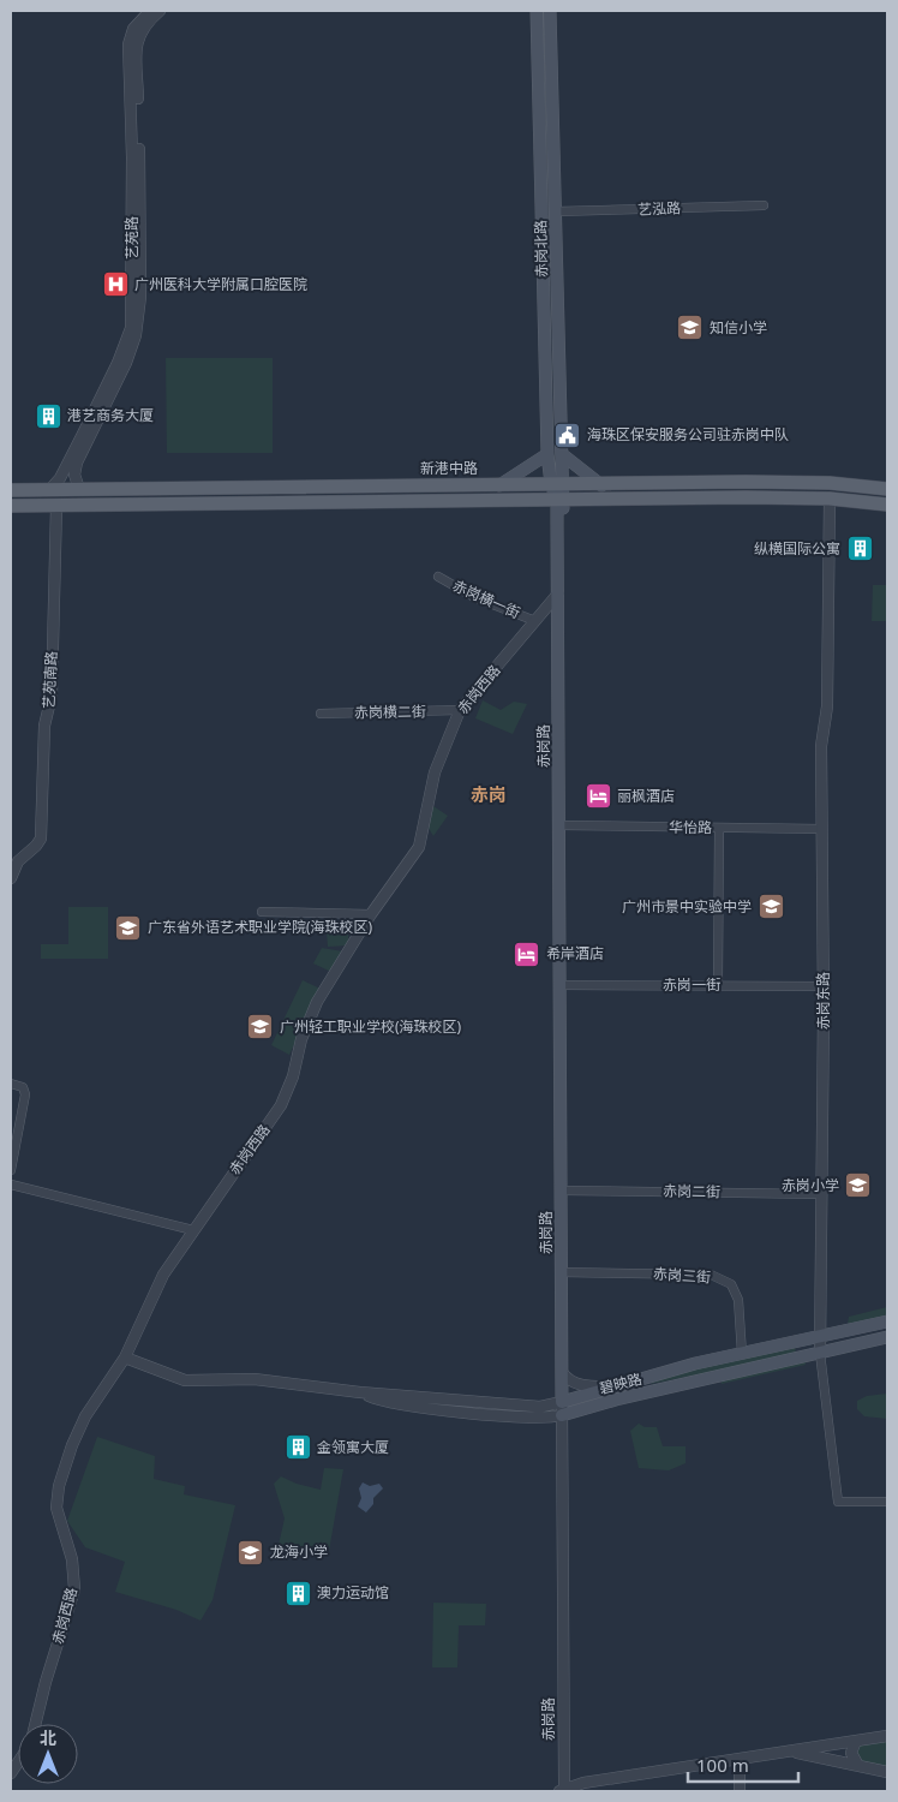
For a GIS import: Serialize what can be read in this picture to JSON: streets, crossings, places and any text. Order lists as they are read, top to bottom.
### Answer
{
  "streets": {
    "main road": [
      "赤岗北路",
      "新港中路",
      "赤岗路",
      "碧映路"
    ],
    "street": [
      "艺泓路",
      "艺苑路",
      "赤岗横一街",
      "艺苑南路",
      "赤岗西路",
      "赤岗横二街",
      "华怡路",
      "赤岗一街",
      "赤岗东路",
      "赤岗二街",
      "赤岗三街"
    ]
  },
  "crossings": [
    ["艺泓路", "赤岗北路"],
    ["艺苑路", "新港中路"],
    ["赤岗北路", "新港中路"],
    ["赤岗北路", "赤岗路"],
    ["新港中路", "赤岗路"],
    ["赤岗横一街", "赤岗西路"],
    ["赤岗西路", "赤岗横二街"],
    ["赤岗西路", "赤岗路"],
    ["赤岗西路", "碧映路"],
    ["赤岗路", "华怡路"],
    ["赤岗路", "赤岗一街"],
    ["赤岗路", "赤岗二街"],
    ["赤岗路", "赤岗三街"],
    ["赤岗路", "碧映路"],
    ["华怡路", "赤岗东路"],
    ["赤岗一街", "赤岗东路"],
    ["赤岗东路", "赤岗二街"],
    ["赤岗东路", "碧映路"],
    ["赤岗三街", "碧映路"]
  ],
  "districts": ["赤岗"],
  "places": {
    "hospital": ["广州医科大学附属口腔医院"],
    "school or university": [
      "知信小学",
      "广州市景中实验中学",
      "广东省外语艺术职业学院(海珠校区)",
      "广州轻工职业学校(海珠校区)",
      "赤岗小学",
      "龙海小学"
    ],
    "building": [
      "港艺商务大厦",
      "纵横国际公寓",
      "金领寓大厦",
      "澳力运动馆"
    ],
    "public building": ["海珠区保安服务公司驻赤岗中队"],
    "hotel": ["丽枫酒店", "希岸酒店"]
  },
  "scale_bar": "100 m",
  "north": "top"
}
